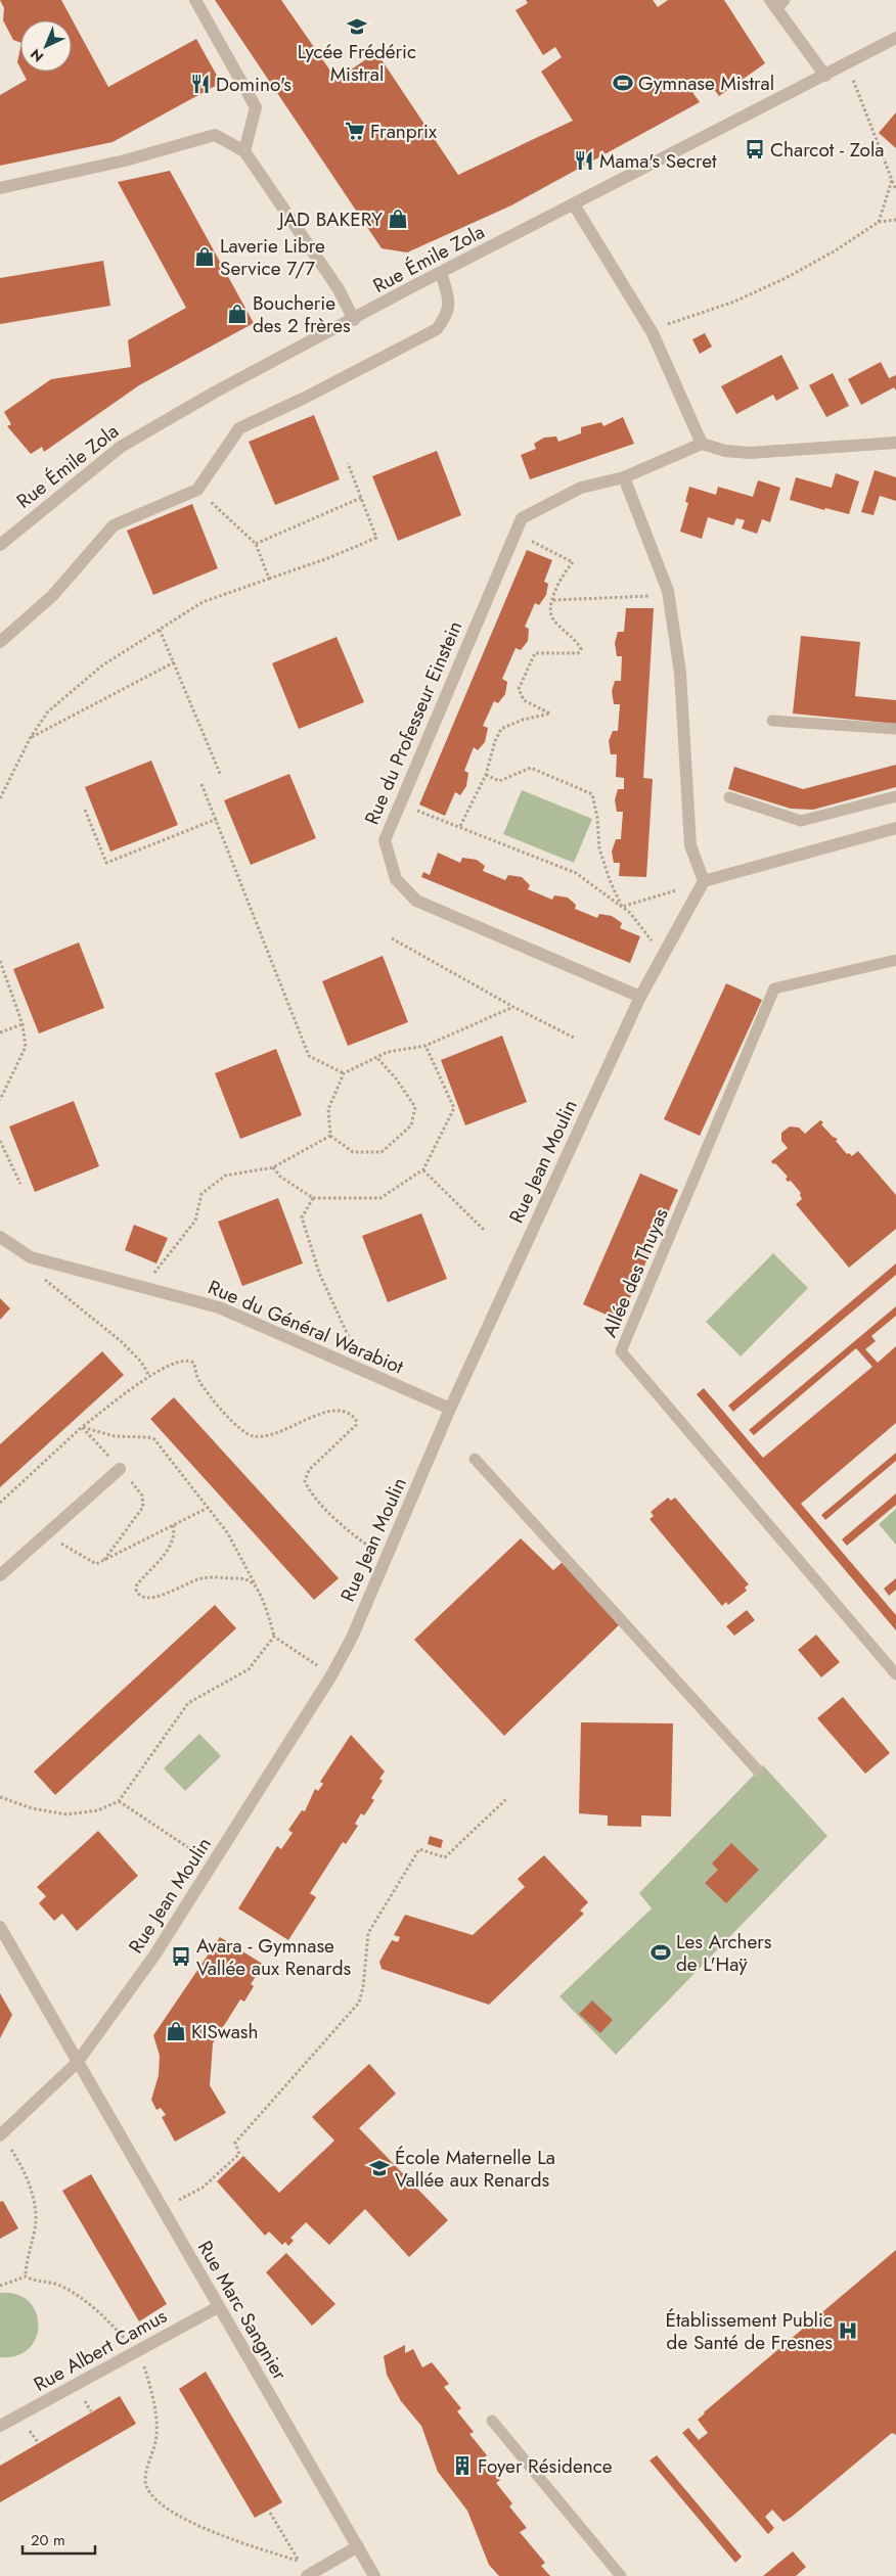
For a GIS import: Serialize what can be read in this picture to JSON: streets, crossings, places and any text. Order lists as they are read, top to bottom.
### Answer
{
  "streets": {
    "street": [
      "Rue Émile Zola",
      "Rue du Professeur Einstein",
      "Rue Jean Moulin",
      "Rue du Général Warabiot",
      "Rue Marc Sangnier",
      "Rue Albert Camus"
    ],
    "lane": ["Allée des Thuyas"]
  },
  "crossings": [
    ["Rue du Professeur Einstein", "Rue Jean Moulin"],
    ["Rue Jean Moulin", "Rue du Général Warabiot"],
    ["Rue Jean Moulin", "Rue Marc Sangnier"],
    ["Rue Marc Sangnier", "Rue Albert Camus"]
  ],
  "places": {
    "school or university": ["Lycée Frédéric Mistral", "École Maternelle La Vallée aux Renards"],
    "sports": ["Gymnase Mistral", "Les Archers de L'Haÿ"],
    "restaurant": ["Domino's", "Mama's Secret"],
    "supermarket": ["Franprix"],
    "bus stop": ["Charcot - Zola", "Avara - Gymnase Vallée aux Renards"],
    "shop": [
      "JAD BAKERY",
      "Laverie Libre Service 7/7",
      "Boucherie des 2 frères",
      "KISwash"
    ],
    "hospital": ["Établissement Public de Santé de Fresnes"],
    "building": ["Foyer Résidence"]
  },
  "scale_bar": "20 m",
  "north": "bottom left"
}
